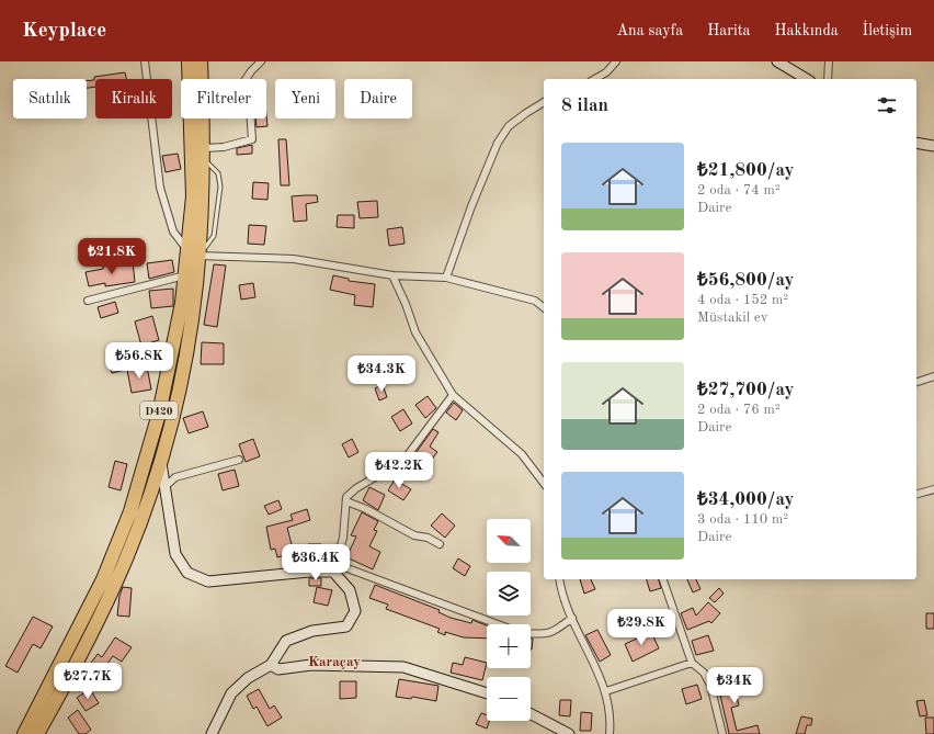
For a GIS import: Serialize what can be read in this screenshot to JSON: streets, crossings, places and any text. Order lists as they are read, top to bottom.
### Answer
{
  "streets": {
    "highway": ["D420"]
  },
  "districts": ["Karaçay"],
  "north": "top left",
  "page": {
    "header": "Keyplace",
    "nav": [
      "Ana sayfa",
      "Harita",
      "Hakkında",
      "İletişim"
    ],
    "chip": [
      "Satılık",
      "Kiralık",
      "Filtreler",
      "Yeni",
      "Daire"
    ],
    "heading": "8 ilan",
    "list": [
      {
        "name": "₺21,800/ay",
        "note": "2 oda · 74 m² · Daire"
      },
      {
        "name": "₺56,800/ay",
        "note": "4 oda · 152 m² · Müstakil ev"
      },
      {
        "name": "₺27,700/ay",
        "note": "2 oda · 76 m² · Daire"
      },
      {
        "name": "₺34,000/ay",
        "note": "3 oda · 110 m² · Daire"
      }
    ],
    "price": [
      "₺21.8K",
      "₺56.8K",
      "₺34.3K",
      "₺42.2K",
      "₺36.4K",
      "₺29.8K",
      "₺27.7K",
      "₺34K"
    ],
    "map_buttons": ["+", "−"]
  }
}
